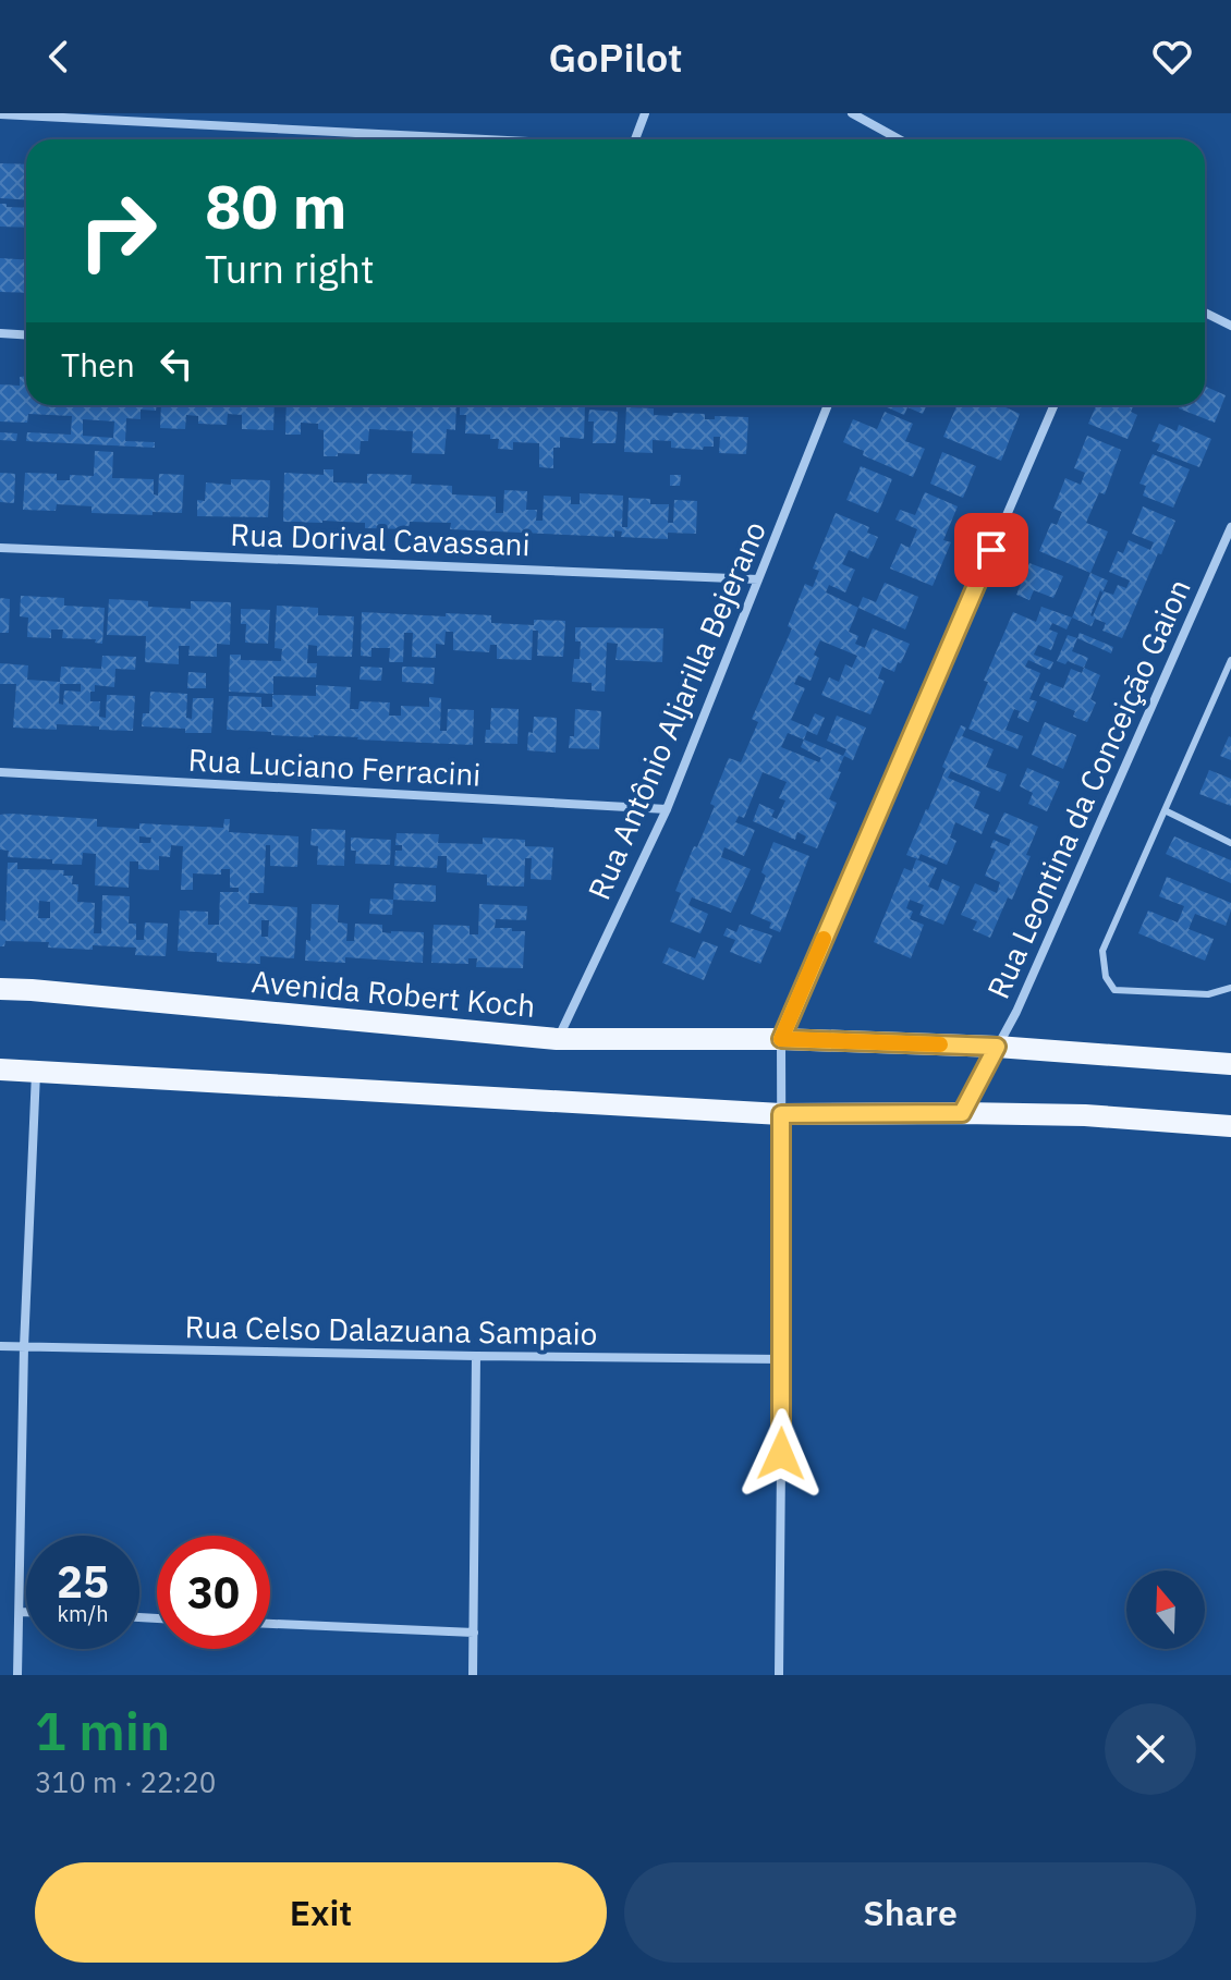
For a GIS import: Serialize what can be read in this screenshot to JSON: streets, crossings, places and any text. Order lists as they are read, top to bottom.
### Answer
{
  "streets": {
    "main road": ["Avenida Robert Koch"],
    "street": [
      "Rua Dorival Cavassani",
      "Rua Antônio Aljarilla Bejerano",
      "Rua Luciano Ferracini",
      "Rua Leontina da Conceição Gaion",
      "Rua Celso Dalazuana Sampaio"
    ]
  },
  "crossings": [
    ["Rua Dorival Cavassani", "Rua Antônio Aljarilla Bejerano"],
    ["Rua Antônio Aljarilla Bejerano", "Rua Luciano Ferracini"],
    ["Rua Antônio Aljarilla Bejerano", "Avenida Robert Koch"],
    ["Rua Leontina da Conceição Gaion", "Avenida Robert Koch"]
  ],
  "north": "top",
  "page": {
    "header": "GoPilot",
    "turn": ["80 m", "Turn right"],
    "then": "Then",
    "speed": "25 km/h",
    "limit": "30",
    "heading": ["1 min", "310 m · 22:20"],
    "buttons": ["Exit", "Share"]
  }
}
